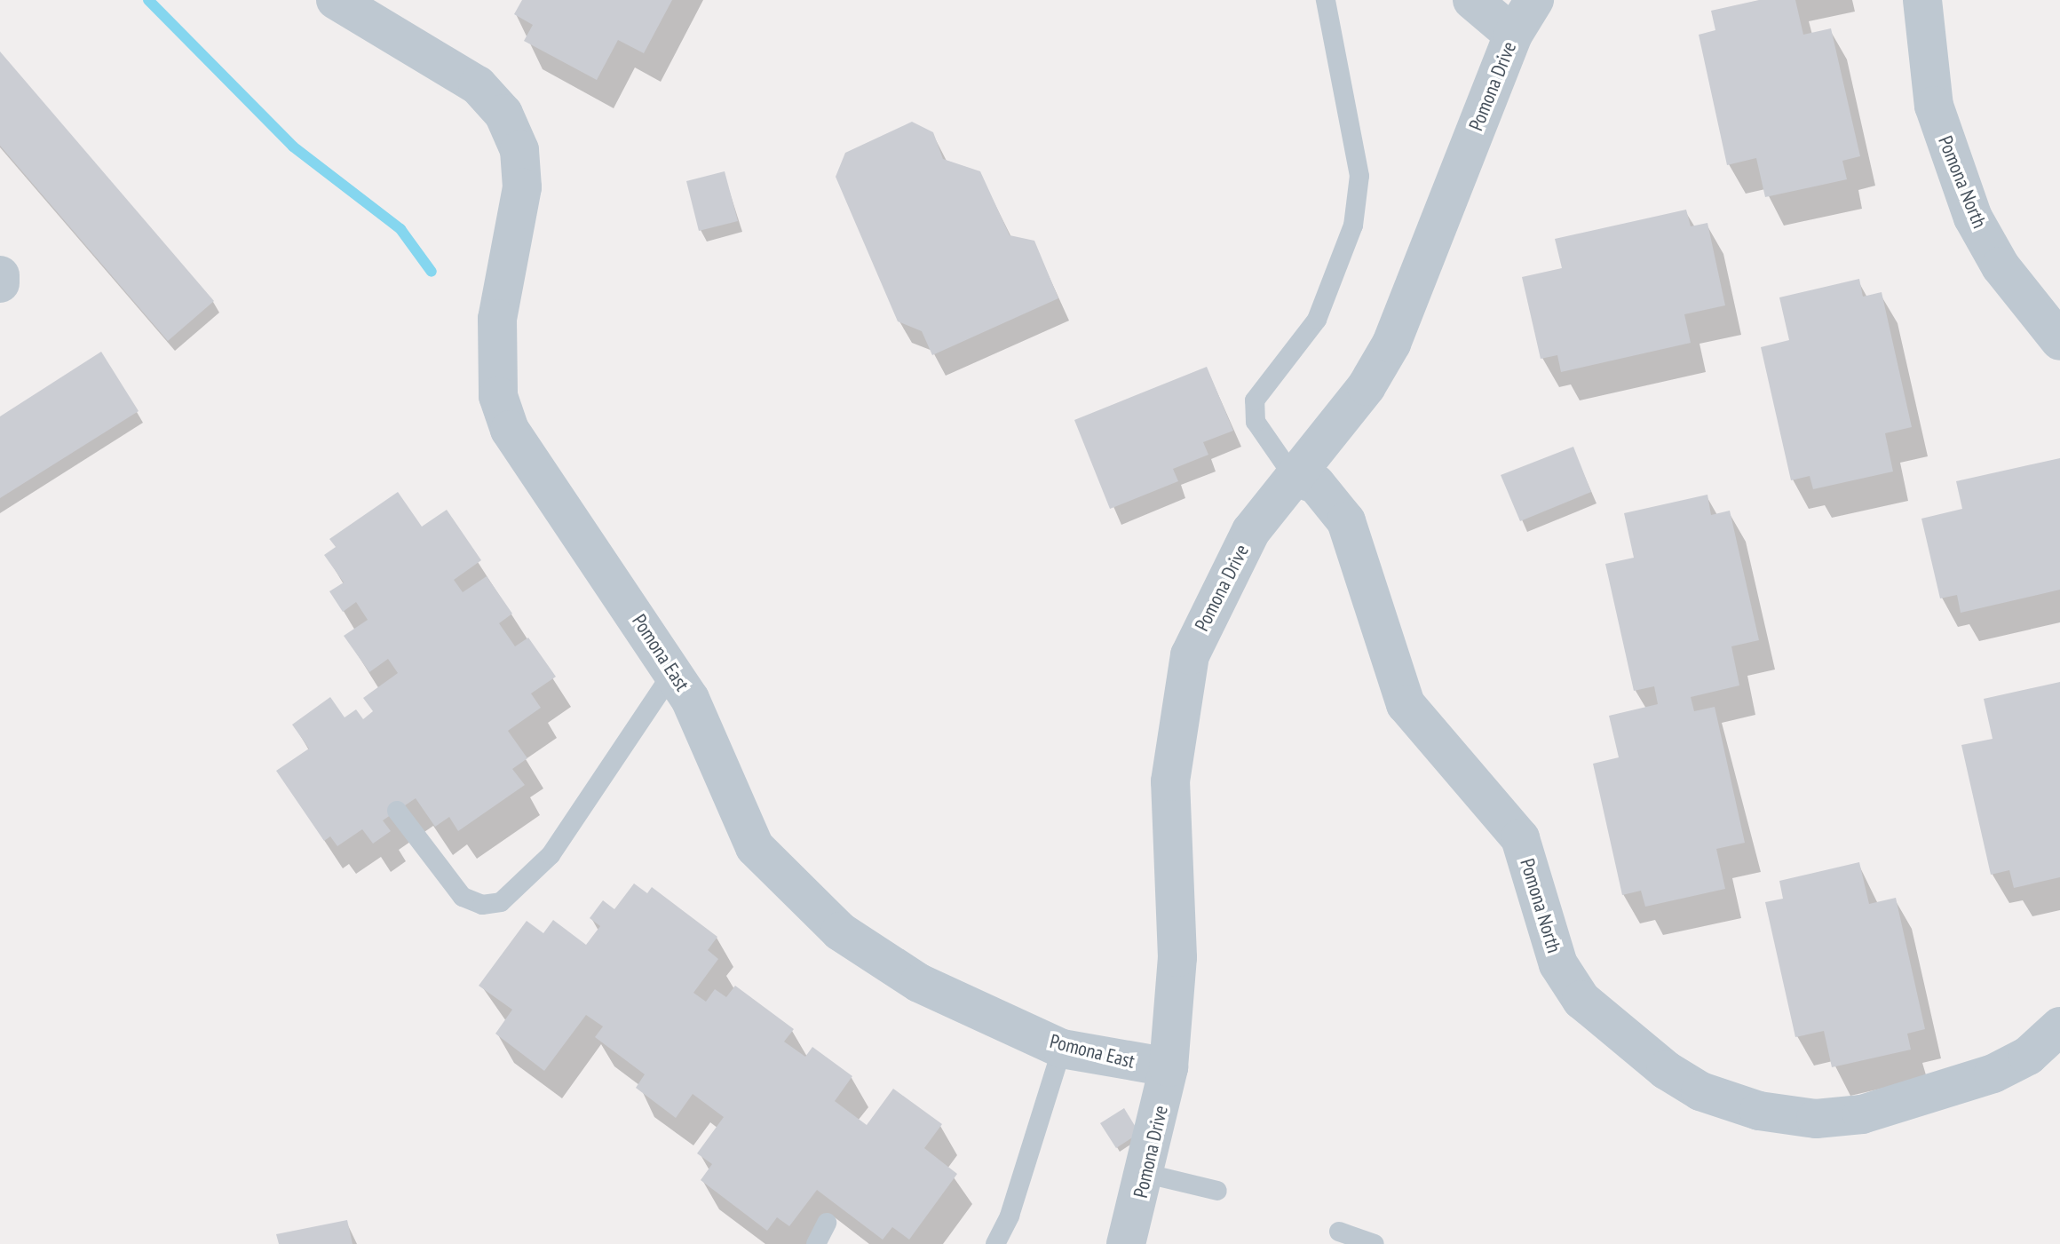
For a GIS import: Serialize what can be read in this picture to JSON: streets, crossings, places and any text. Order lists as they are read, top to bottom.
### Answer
{
  "streets": {
    "street": ["Pomona Drive", "Pomona North", "Pomona East"]
  },
  "crossings": [
    ["Pomona Drive", "Pomona North"],
    ["Pomona Drive", "Pomona East"]
  ]
}
